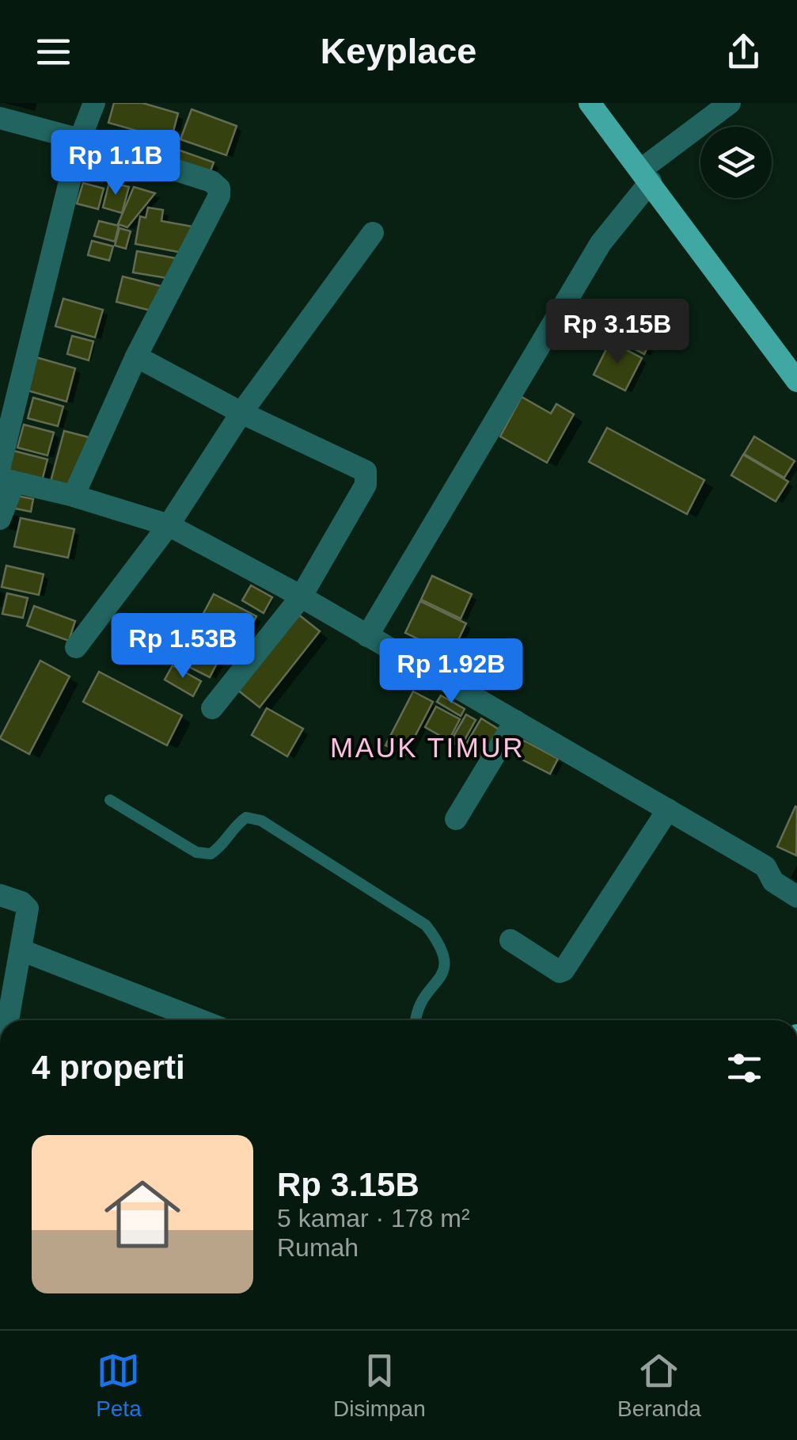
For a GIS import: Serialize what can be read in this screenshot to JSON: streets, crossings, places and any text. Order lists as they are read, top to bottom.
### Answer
{
  "districts": ["MAUK TIMUR"],
  "page": {
    "header": "Keyplace",
    "price": [
      "Rp 1.1B",
      "Rp 3.15B",
      "Rp 1.53B",
      "Rp 1.92B"
    ],
    "heading": "4 properti",
    "list": [
      {
        "name": "Rp 3.15B",
        "note": "5 kamar · 178 m² · Rumah"
      }
    ],
    "tabs": ["Peta", "Disimpan", "Beranda"]
  }
}
